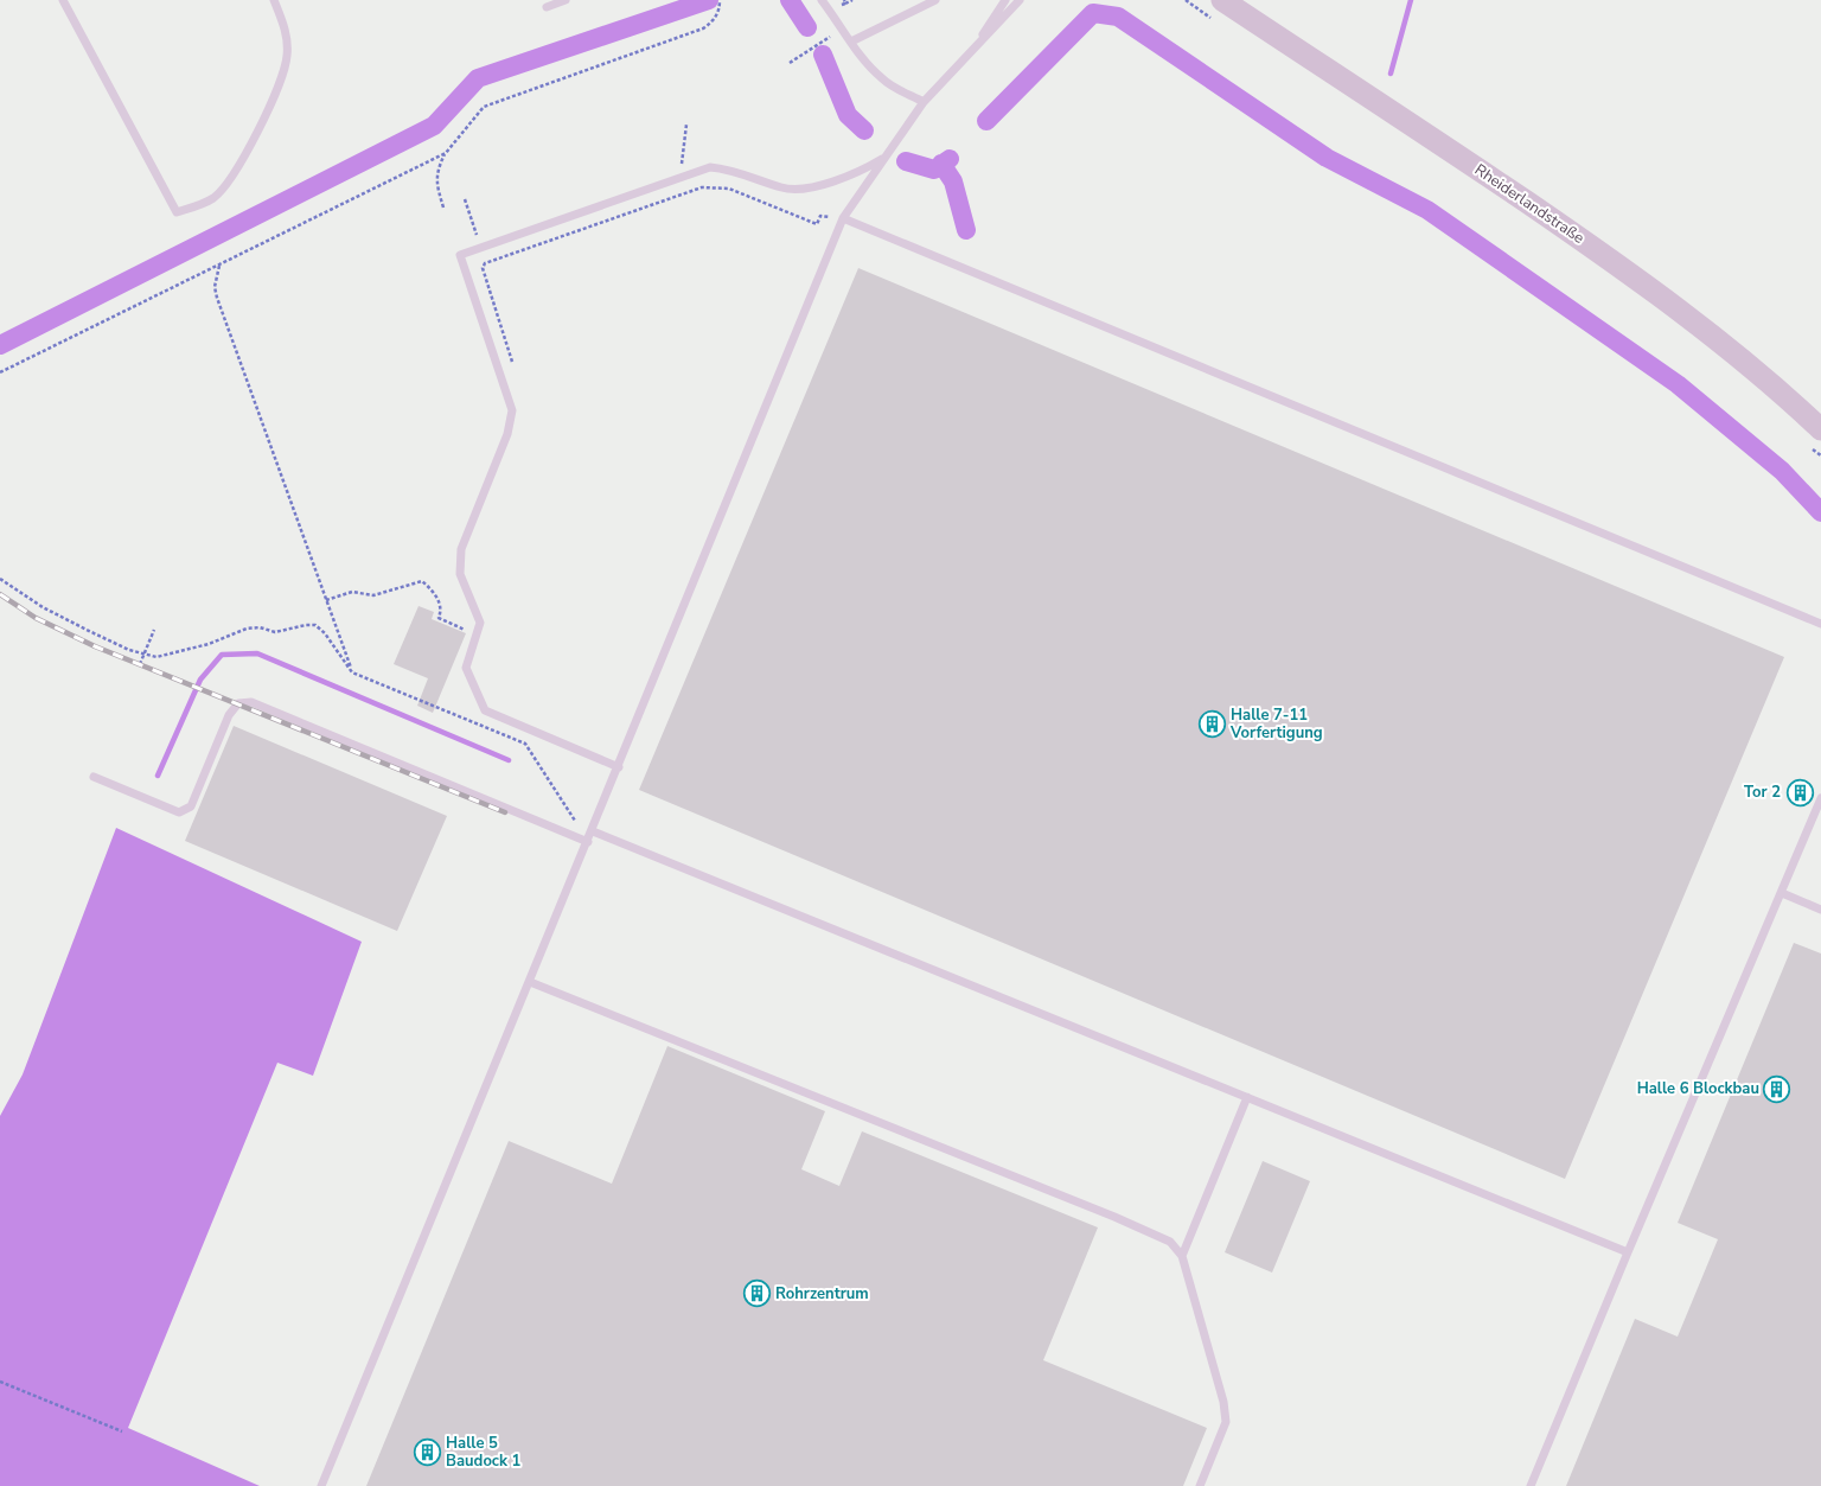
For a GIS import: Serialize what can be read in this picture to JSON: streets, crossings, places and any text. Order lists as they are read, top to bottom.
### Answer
{
  "streets": {
    "main road": ["Rheiderlandstraße"]
  },
  "places": {
    "building": [
      "Halle 7-11 Vorfertigung",
      "Tor 2",
      "Halle 6 Blockbau",
      "Rohrzentrum",
      "Halle 5 Baudock 1"
    ]
  }
}
